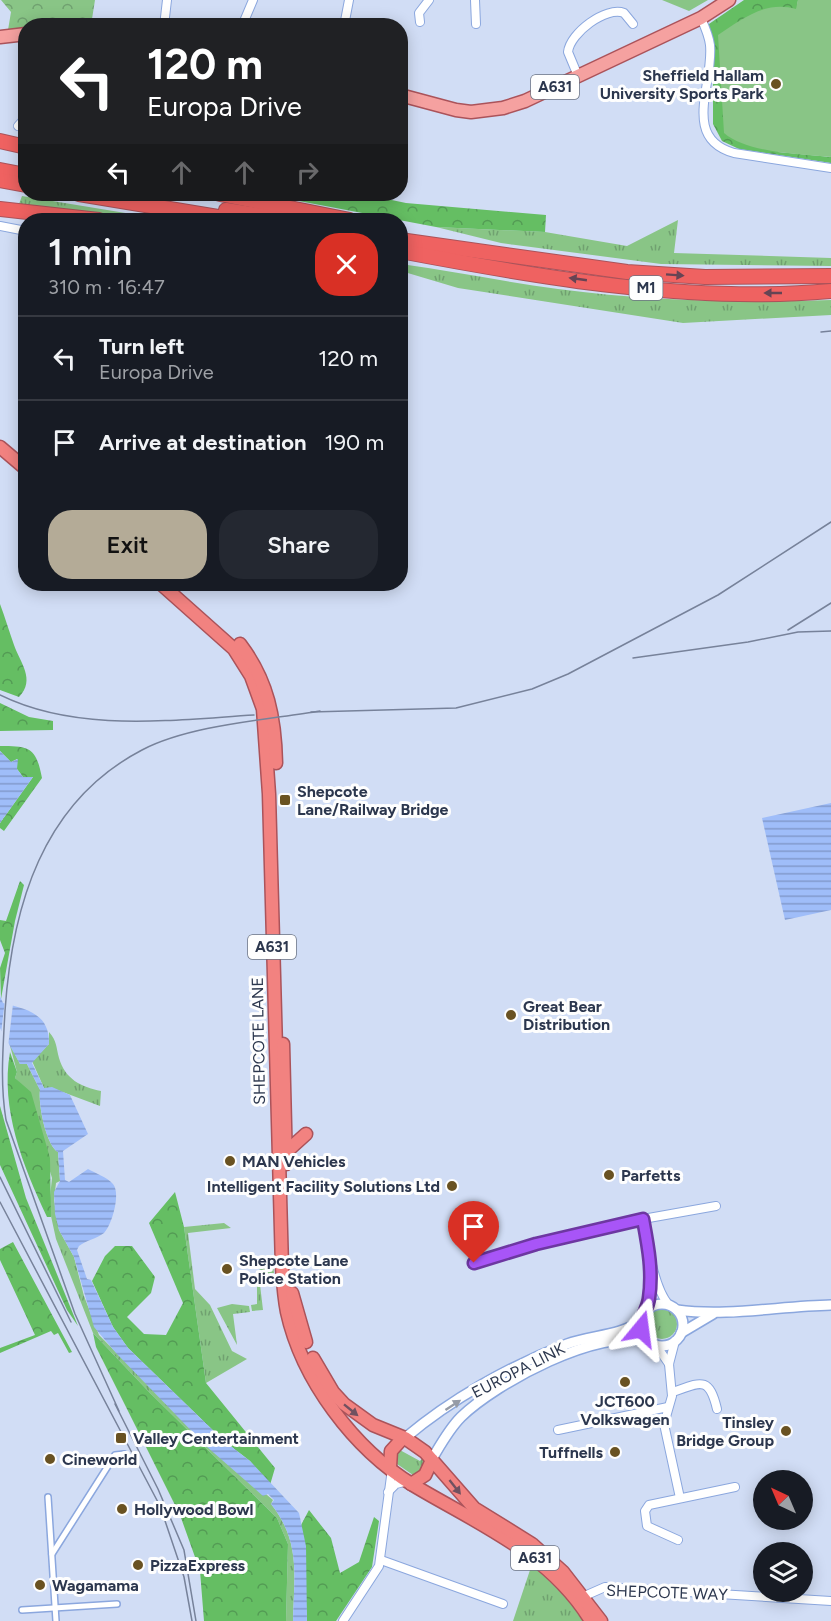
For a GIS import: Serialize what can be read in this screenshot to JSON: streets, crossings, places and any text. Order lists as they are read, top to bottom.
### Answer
{
  "streets": {
    "highway": ["A631", "M1", "SHEPCOTE LANE"],
    "street": ["EUROPA LINK", "SHEPCOTE WAY"]
  },
  "crossings": [
    ["SHEPCOTE LANE", "EUROPA LINK"],
    ["SHEPCOTE LANE", "SHEPCOTE WAY"]
  ],
  "places": {
    "other": [
      "Sheffield Hallam University Sports Park",
      "Great Bear Distribution",
      "MAN Vehicles",
      "Parfetts",
      "Intelligent Facility Solutions Ltd",
      "Shepcote Lane Police Station",
      "JCT600 Volkswagen",
      "Tinsley Bridge Group",
      "Tuffnells",
      "Cineworld",
      "Hollywood Bowl",
      "PizzaExpress",
      "Wagamama"
    ],
    "transit": ["Shepcote Lane/Railway Bridge", "Valley Centertainment"]
  },
  "north": "top left",
  "page": {
    "turn": ["120 m", "Europa Drive"],
    "heading": ["1 min", "310 m · 16:47"],
    "list": [
      {
        "name": "Turn left",
        "note": "Europa Drive",
        "value": "120 m"
      },
      {
        "name": "Arrive at destination",
        "value": "190 m"
      }
    ],
    "buttons": ["Exit", "Share"]
  }
}
